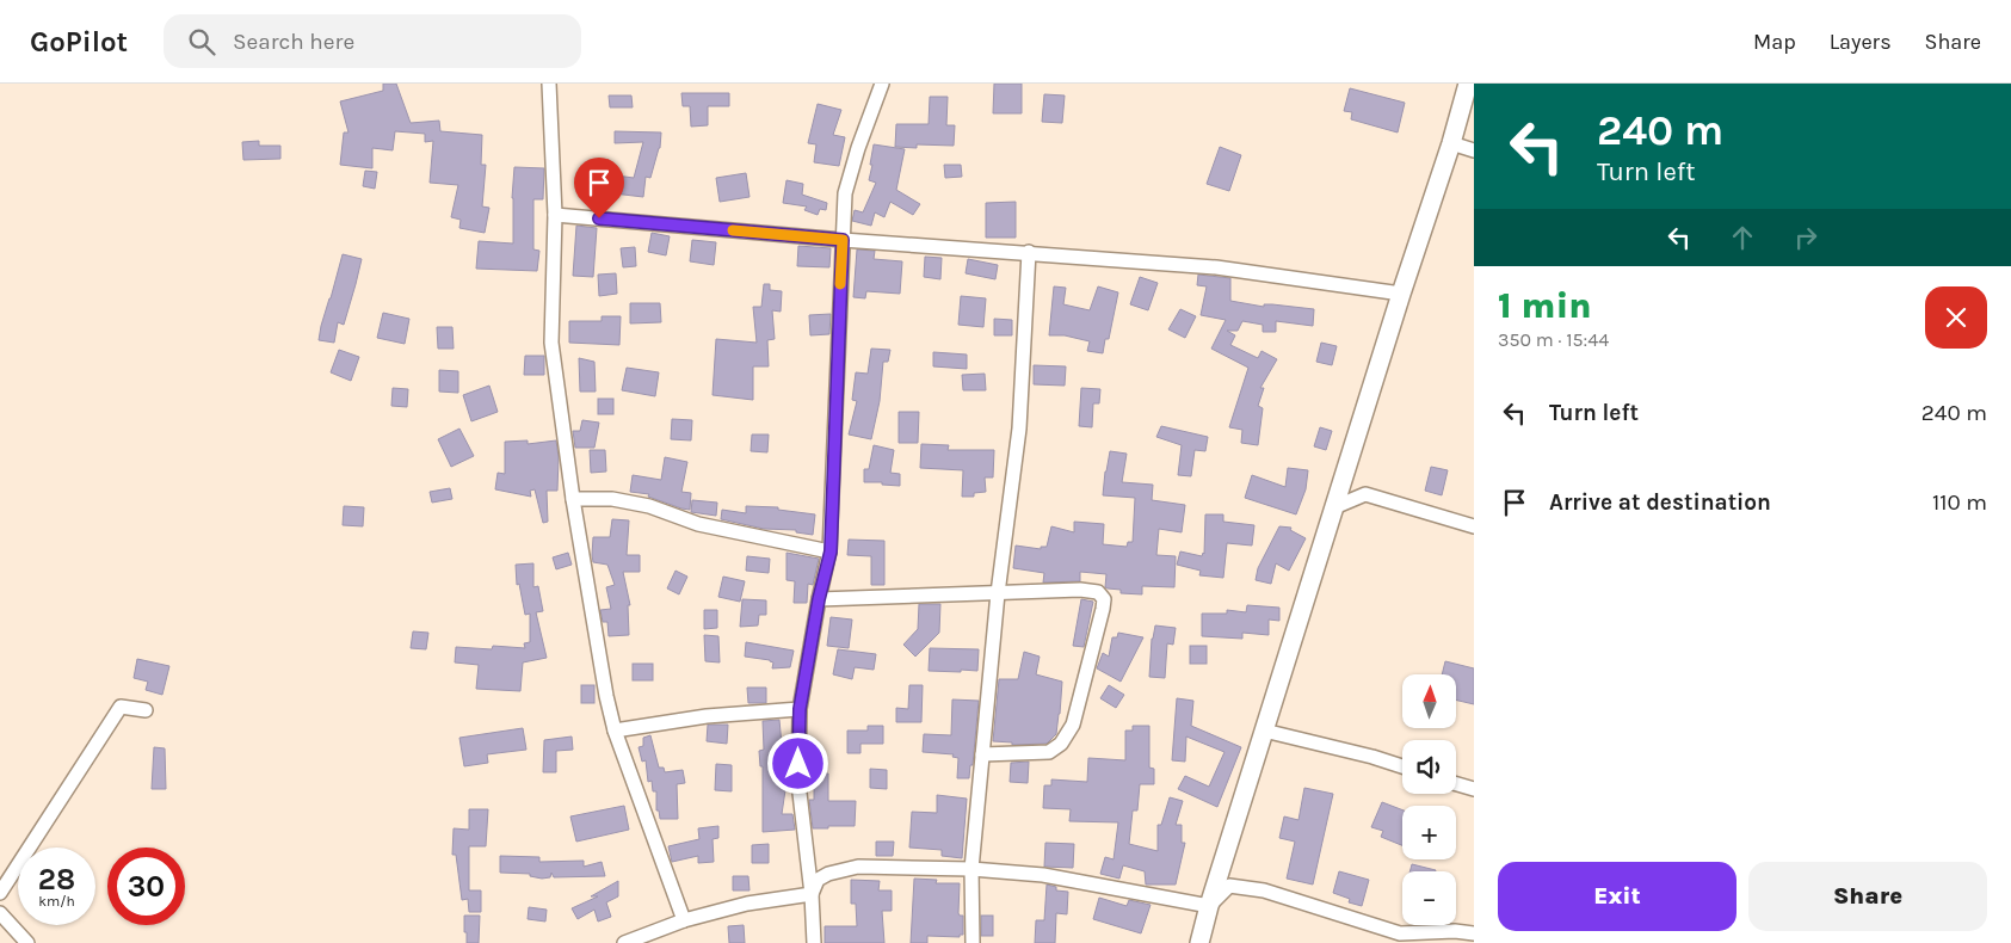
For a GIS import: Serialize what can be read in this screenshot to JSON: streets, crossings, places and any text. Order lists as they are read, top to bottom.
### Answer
{
  "north": "top",
  "page": {
    "header": "GoPilot",
    "search": "Search here",
    "nav": ["Map", "Layers", "Share"],
    "turn": ["240 m", "Turn left"],
    "heading": ["1 min", "350 m · 15:44"],
    "list": [
      {
        "name": "Turn left",
        "value": "240 m"
      },
      {
        "name": "Arrive at destination",
        "value": "110 m"
      }
    ],
    "map_buttons": ["+", "−"],
    "speed": "28 km/h",
    "limit": "30",
    "buttons": ["Exit", "Share"]
  }
}
